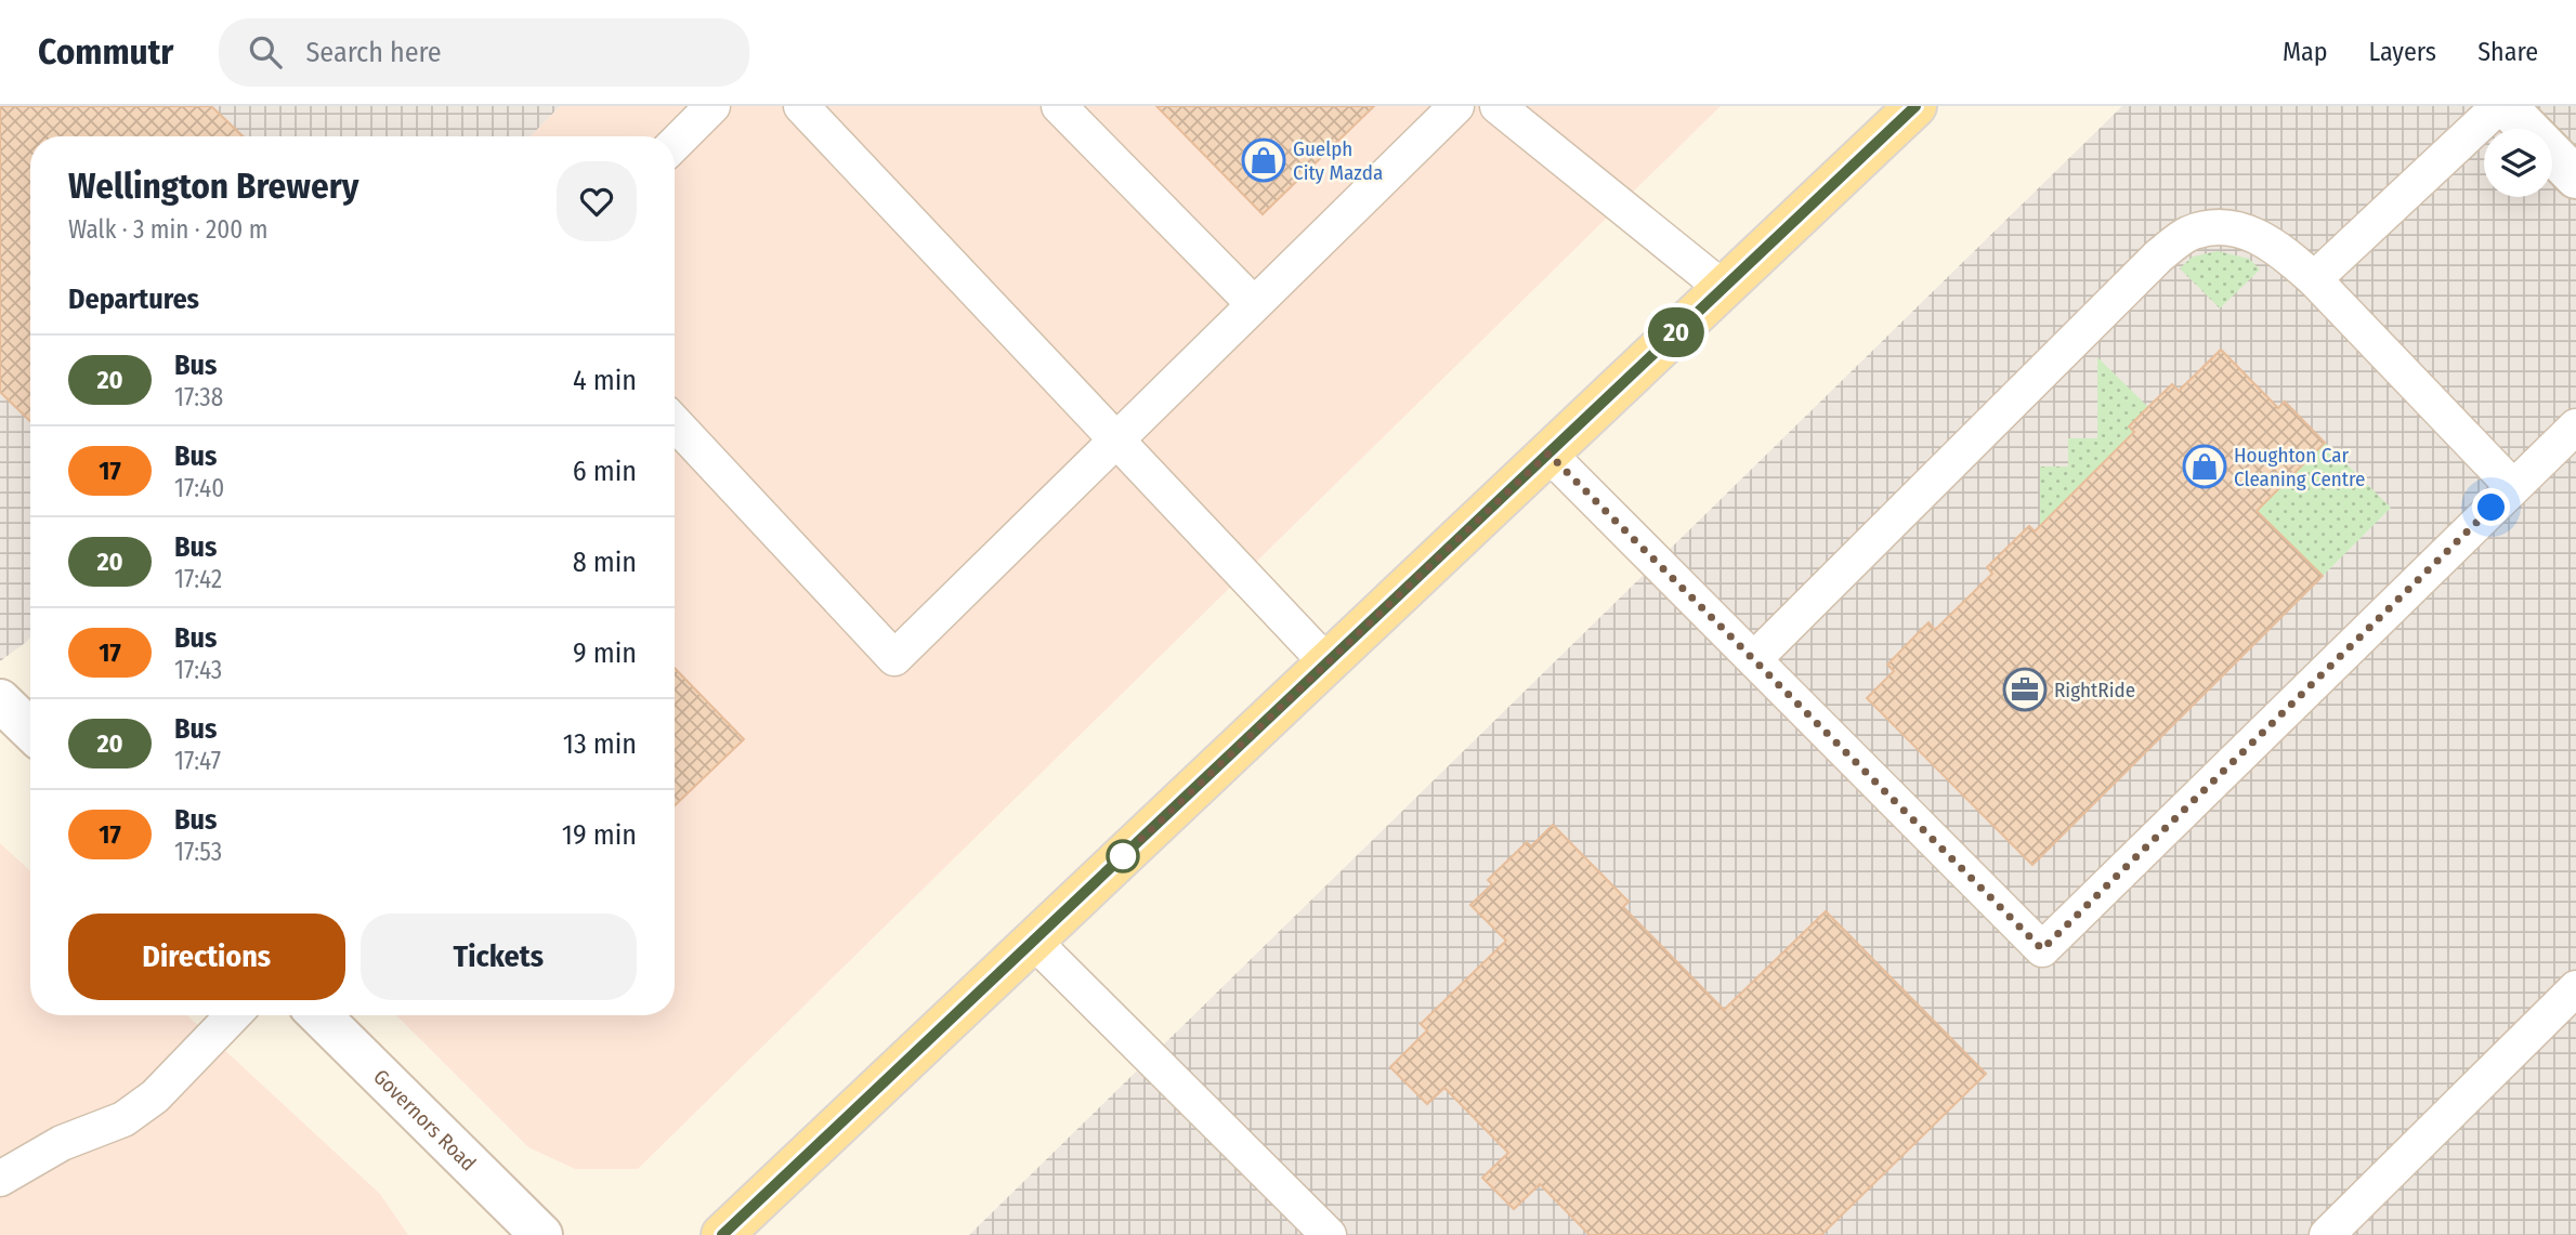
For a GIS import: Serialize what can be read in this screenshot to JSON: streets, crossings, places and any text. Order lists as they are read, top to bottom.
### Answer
{
  "streets": {
    "street": ["Governors Road"]
  },
  "places": {
    "shop": ["Guelph City Mazda", "Houghton Car Cleaning Centre"],
    "office": ["RightRide"]
  },
  "lines": ["bus line 20"],
  "page": {
    "header": "Commutr",
    "search": "Search here",
    "nav": ["Map", "Layers", "Share"],
    "on_map": "20",
    "heading": [
      ["Wellington Brewery", "Walk · 3 min · 200 m"],
      "Departures"
    ],
    "list": [
      {
        "mark": "20",
        "name": "Bus",
        "note": "17:38",
        "value": "4 min"
      },
      {
        "mark": "17",
        "name": "Bus",
        "note": "17:40",
        "value": "6 min"
      },
      {
        "mark": "20",
        "name": "Bus",
        "note": "17:42",
        "value": "8 min"
      },
      {
        "mark": "17",
        "name": "Bus",
        "note": "17:43",
        "value": "9 min"
      },
      {
        "mark": "20",
        "name": "Bus",
        "note": "17:47",
        "value": "13 min"
      },
      {
        "mark": "17",
        "name": "Bus",
        "note": "17:53",
        "value": "19 min"
      }
    ],
    "buttons": ["Directions", "Tickets"]
  }
}
